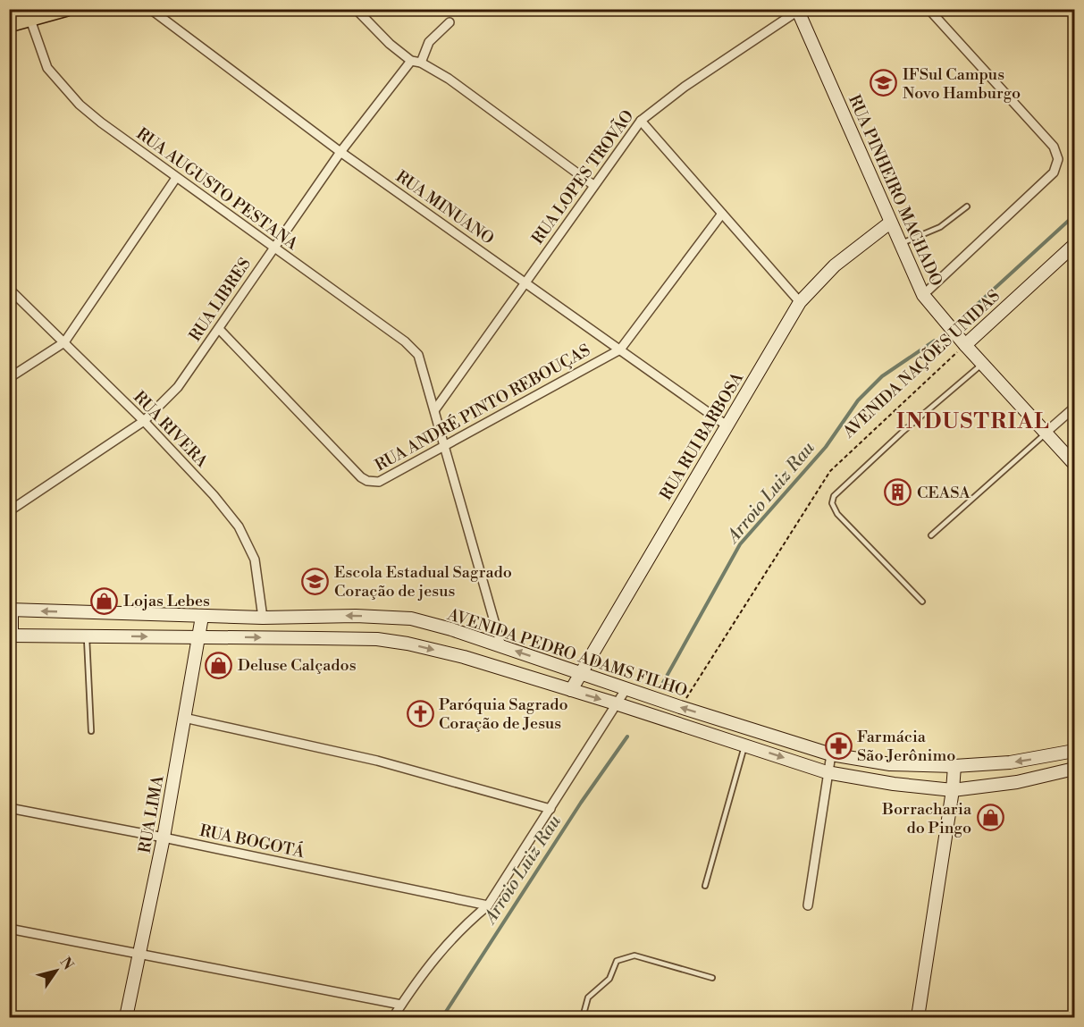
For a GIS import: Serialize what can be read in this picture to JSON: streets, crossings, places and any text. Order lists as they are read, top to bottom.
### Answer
{
  "streets": {
    "main road": [
      "RUA PINHEIRO MACHADO",
      "AVENIDA NAÇÕES UNIDAS",
      "RUA RUI BARBOSA",
      "AVENIDA PEDRO ADAMS FILHO",
      "RUA LIMA"
    ],
    "street": [
      "RUA LOPES TROVÃO",
      "RUA AUGUSTO PESTANA",
      "RUA MINUANO",
      "RUA LIBRES",
      "RUA ANDRÉ PINTO REBOUÇAS",
      "RUA RIVERA",
      "RUA BOGOTÁ"
    ]
  },
  "crossings": [
    ["RUA LOPES TROVÃO", "RUA AUGUSTO PESTANA"],
    ["RUA LOPES TROVÃO", "RUA PINHEIRO MACHADO"],
    ["RUA LOPES TROVÃO", "RUA MINUANO"],
    ["RUA AUGUSTO PESTANA", "RUA LIBRES"],
    ["RUA PINHEIRO MACHADO", "AVENIDA NAÇÕES UNIDAS"],
    ["RUA PINHEIRO MACHADO", "RUA RUI BARBOSA"],
    ["RUA MINUANO", "RUA LIBRES"],
    ["RUA MINUANO", "RUA ANDRÉ PINTO REBOUÇAS"],
    ["RUA MINUANO", "RUA RUI BARBOSA"],
    ["RUA LIBRES", "RUA ANDRÉ PINTO REBOUÇAS"],
    ["RUA LIBRES", "RUA RIVERA"],
    ["AVENIDA NAÇÕES UNIDAS", "AVENIDA PEDRO ADAMS FILHO"],
    ["RUA RIVERA", "AVENIDA PEDRO ADAMS FILHO"],
    ["RUA RUI BARBOSA", "AVENIDA PEDRO ADAMS FILHO"],
    ["AVENIDA PEDRO ADAMS FILHO", "RUA LIMA"],
    ["RUA LIMA", "RUA BOGOTÁ"]
  ],
  "districts": ["INDUSTRIAL"],
  "water": ["Arroio Luiz Rau"],
  "places": {
    "school or university": ["IFSul Campus Novo Hamburgo", "Escola Estadual Sagrado Coração de jesus"],
    "building": ["CEASA"],
    "shop": ["Lojas Lebes", "Deluse Calçados", "Borracharia do Pingo"],
    "church": ["Paróquia Sagrado Coração de Jesus"],
    "pharmacy": ["Farmácia São Jerônimo"]
  },
  "north": "top right"
}
